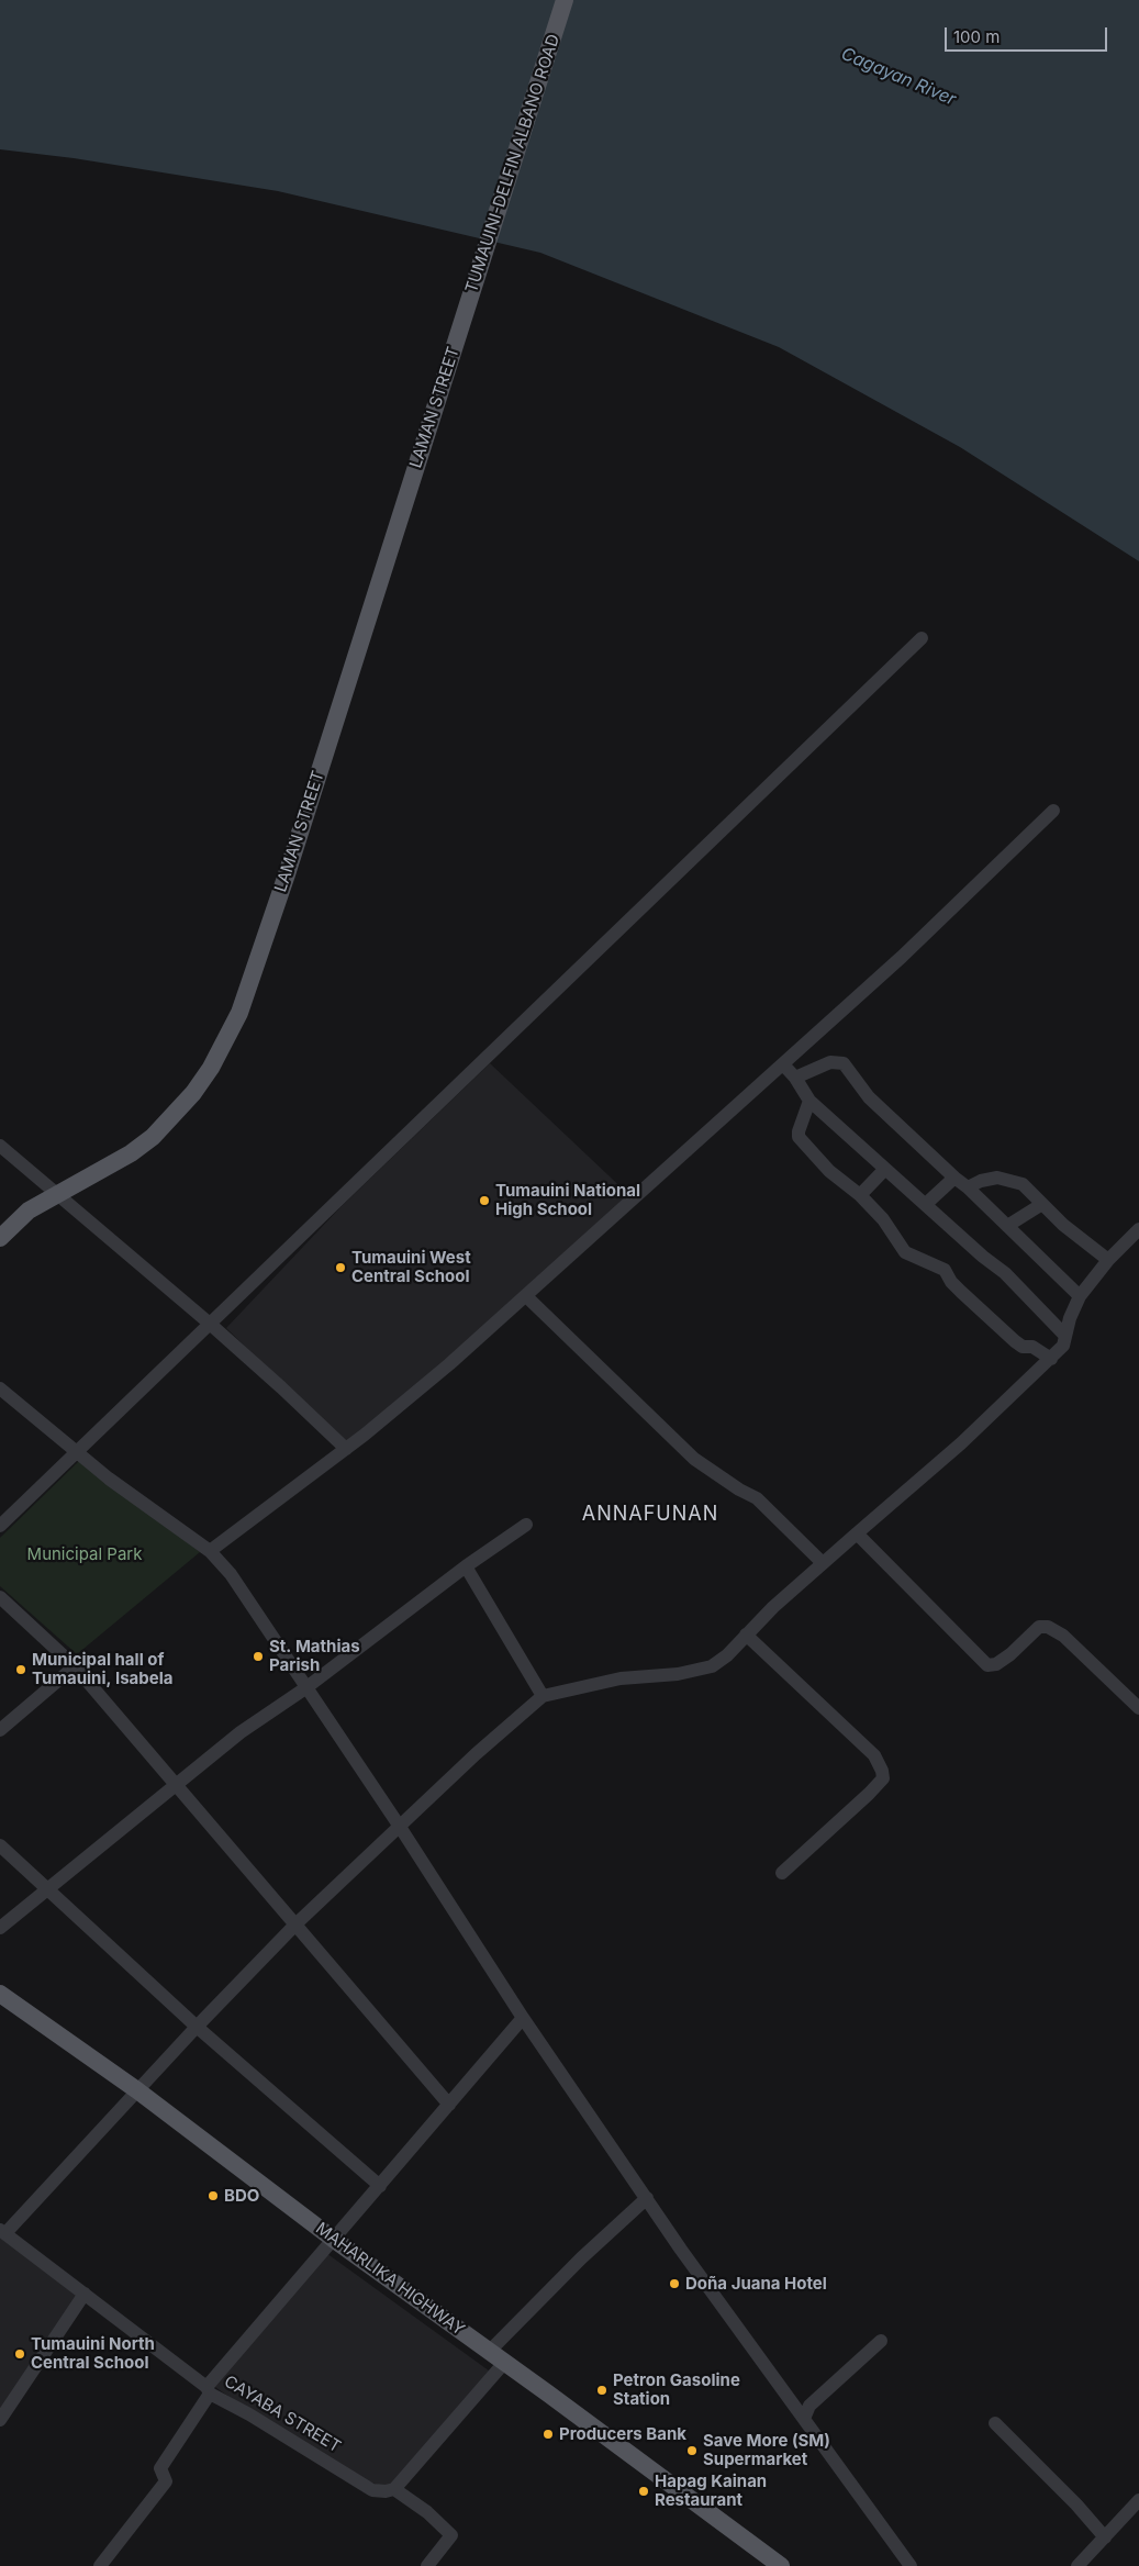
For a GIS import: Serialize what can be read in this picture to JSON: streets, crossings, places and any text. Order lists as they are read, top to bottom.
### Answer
{
  "streets": {
    "main road": ["TUMAUINI-DELFIN ALBANO ROAD", "LAMAN STREET", "MAHARLIKA HIGHWAY"],
    "street": ["CAYABA STREET"]
  },
  "crossings": [
    ["TUMAUINI-DELFIN ALBANO ROAD", "LAMAN STREET"]
  ],
  "districts": ["ANNAFUNAN"],
  "water": ["Cagayan River"],
  "parks": ["Municipal Park"],
  "places": [
    "Tumauini National High School",
    "Tumauini West Central School",
    "St. Mathias Parish",
    "Municipal hall of Tumauini, Isabela",
    "BDO",
    "Doña Juana Hotel",
    "Tumauini North Central School",
    "Petron Gasoline Station",
    "Producers Bank",
    "Save More (SM) Supermarket",
    "Hapag Kainan Restaurant"
  ],
  "scale_bar": "100 m"
}
